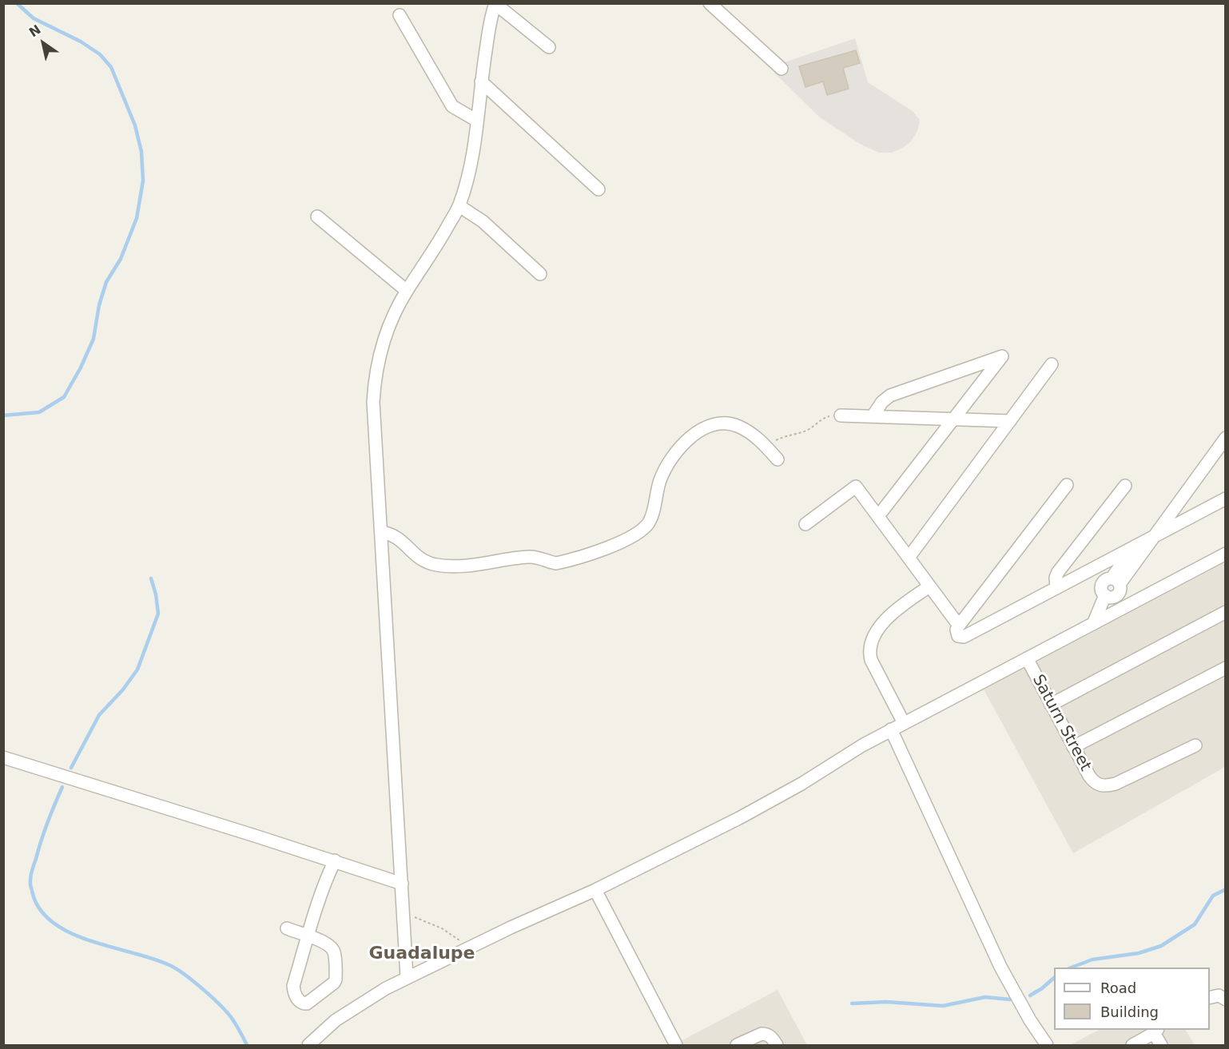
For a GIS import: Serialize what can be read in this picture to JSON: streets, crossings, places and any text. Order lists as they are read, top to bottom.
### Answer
{
  "streets": {
    "street": ["Saturn Street"]
  },
  "districts": ["Guadalupe"],
  "legend": ["Road", "Building"],
  "north": "top left"
}
